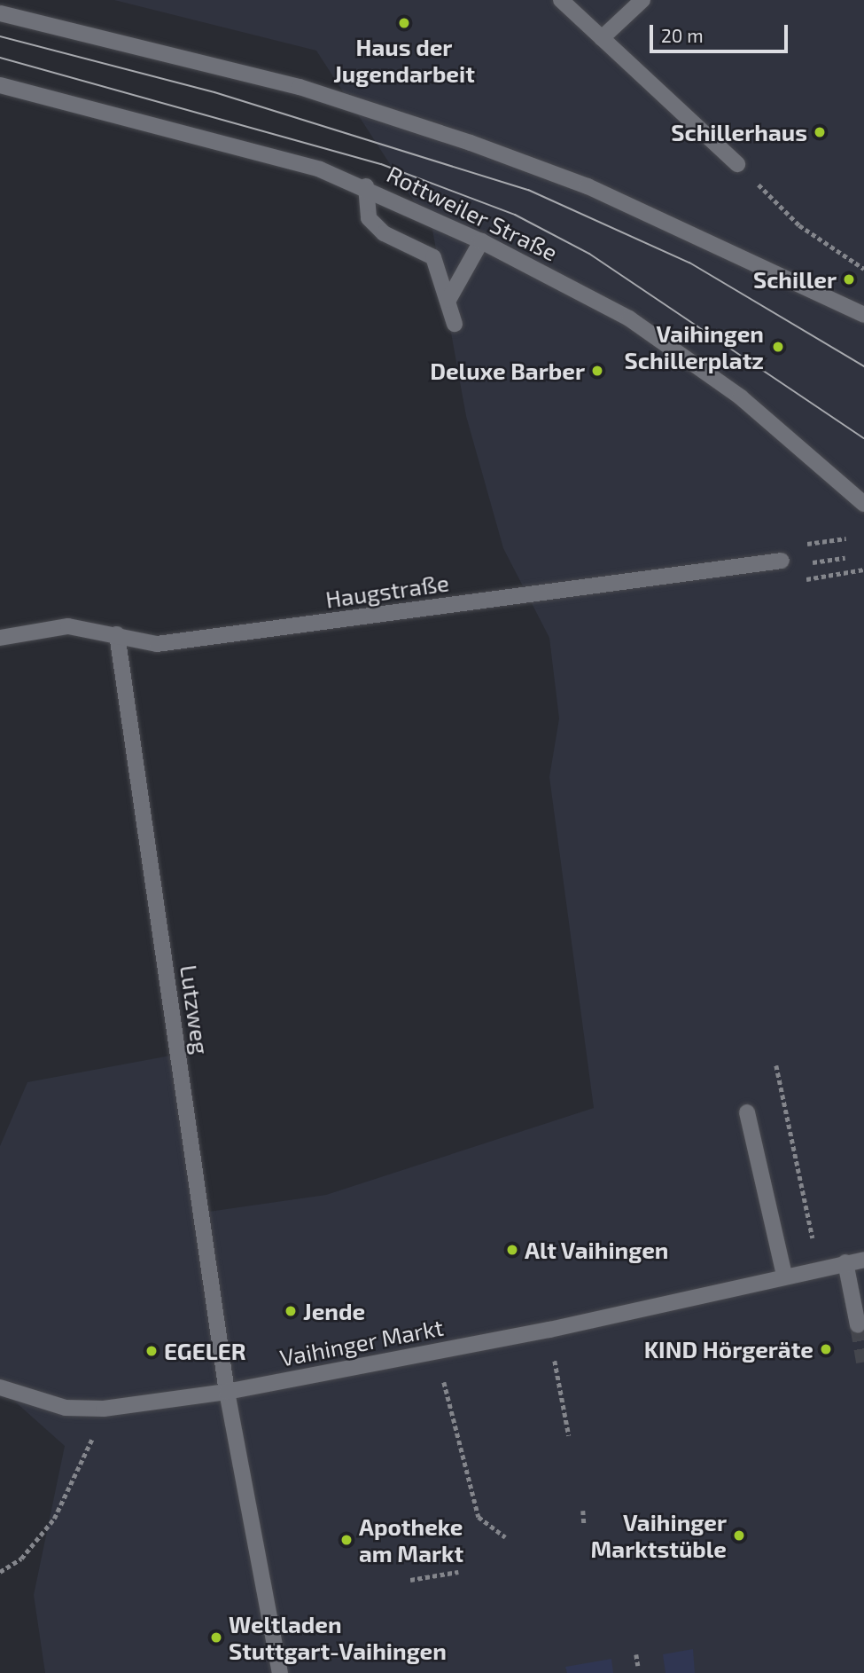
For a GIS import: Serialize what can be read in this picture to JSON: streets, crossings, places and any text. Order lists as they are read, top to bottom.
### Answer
{
  "streets": {
    "street": [
      "Rottweiler Straße",
      "Haugstraße",
      "Lutzweg",
      "Vaihinger Markt"
    ]
  },
  "crossings": [
    ["Haugstraße", "Lutzweg"],
    ["Lutzweg", "Vaihinger Markt"]
  ],
  "places": [
    "Haus der Jugendarbeit",
    "Schillerhaus",
    "Schiller",
    "Vaihingen Schillerplatz",
    "Deluxe Barber",
    "Alt Vaihingen",
    "Jende",
    "KIND Hörgeräte",
    "EGELER",
    "Vaihinger Marktstüble",
    "Apotheke am Markt",
    "Weltladen Stuttgart-Vaihingen"
  ],
  "scale_bar": "20 m"
}
